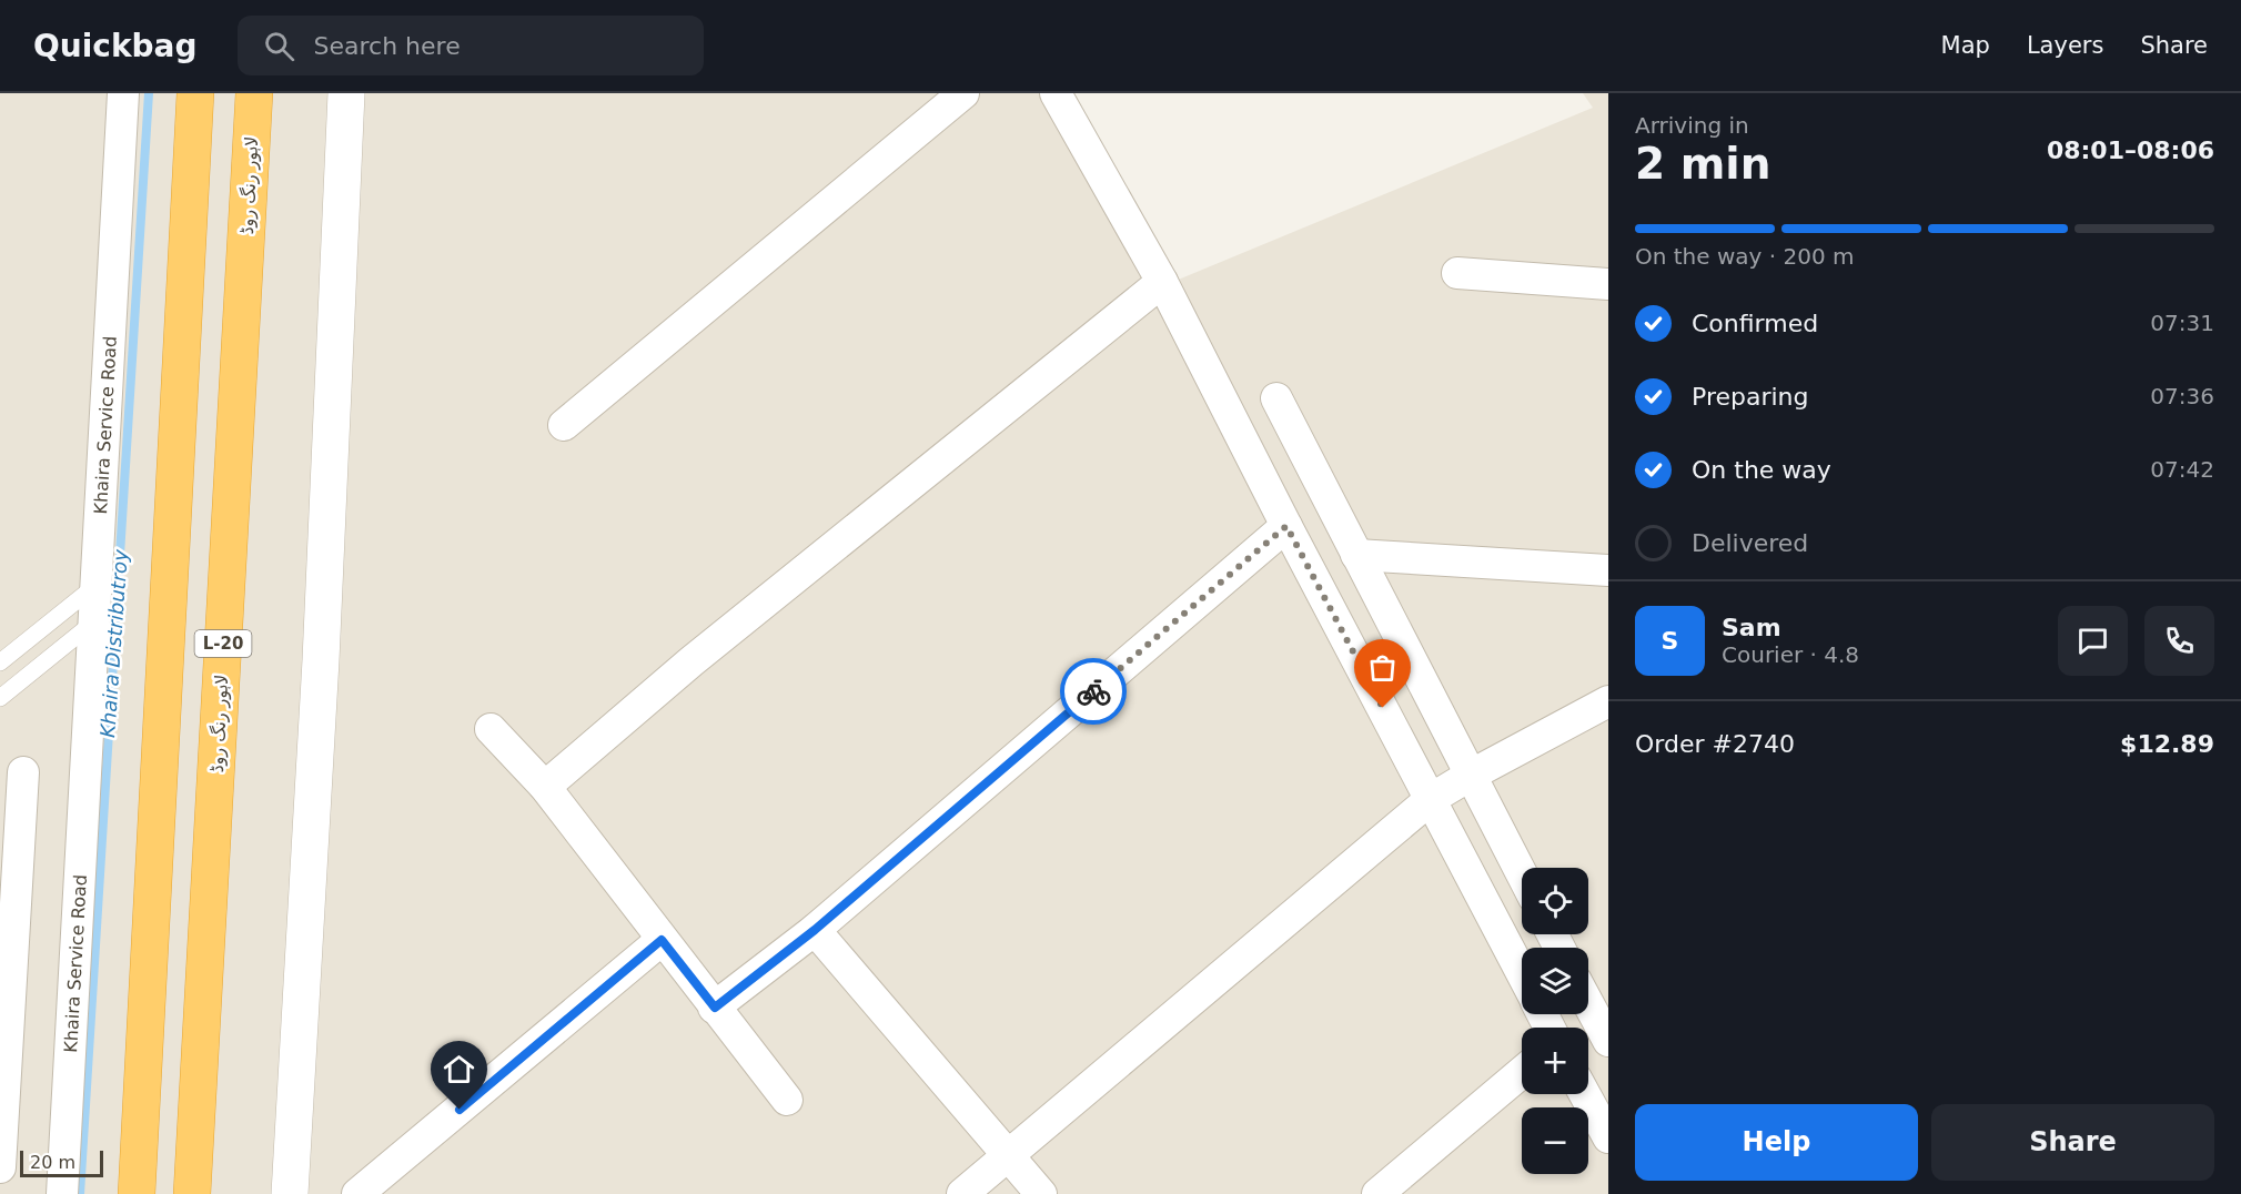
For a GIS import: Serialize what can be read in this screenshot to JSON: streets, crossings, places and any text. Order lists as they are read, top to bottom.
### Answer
{
  "streets": {
    "highway": ["لاہور رنگ روڈ", "L-20"],
    "street": ["Khaira Service Road"]
  },
  "water": ["Khaira Distributroy"],
  "scale_bar": "20 m",
  "page": {
    "header": "Quickbag",
    "search": "Search here",
    "nav": ["Map", "Layers", "Share"],
    "heading": ["2 min", "Arriving in", "08:01–08:06"],
    "panel": [
      "Sam",
      "Courier · 4.8",
      "Order #2740",
      "$12.89"
    ],
    "bar": "On the way · 200 m",
    "list": [
      ["Confirmed", "07:31"],
      ["Preparing", "07:36"],
      ["On the way", "07:42"],
      "Delivered"
    ],
    "round": "S",
    "map_buttons": ["+", "−"],
    "buttons": ["Help", "Share"],
    "scale": "20 m"
  }
}
